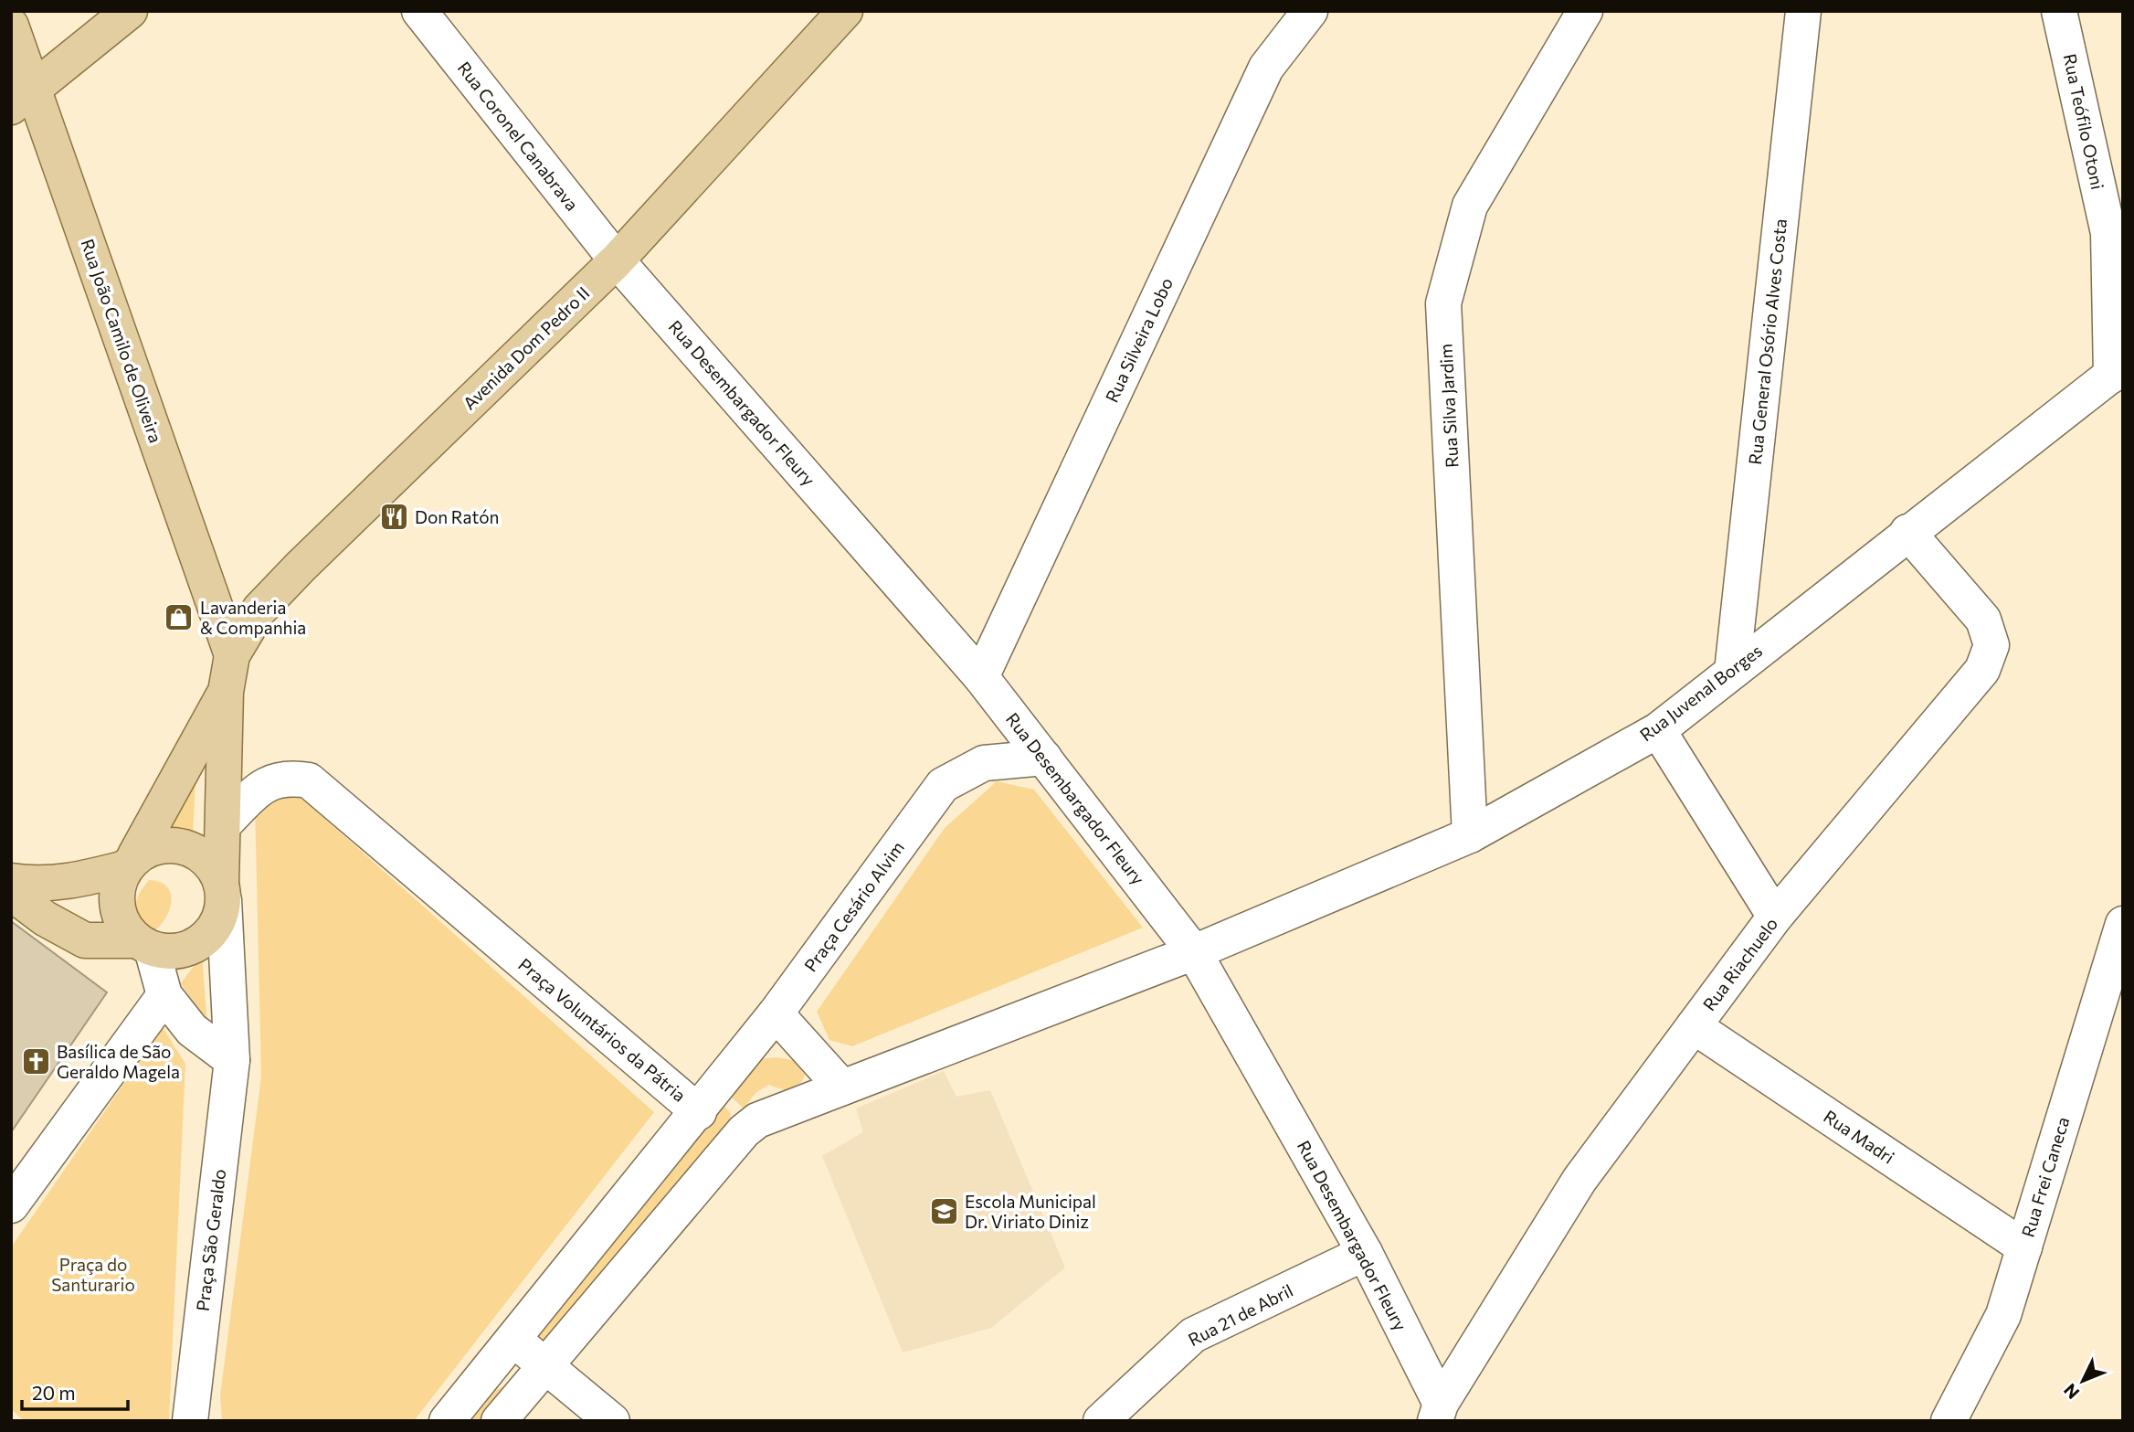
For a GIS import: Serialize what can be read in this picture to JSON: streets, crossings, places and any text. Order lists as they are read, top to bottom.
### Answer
{
  "streets": {
    "main road": ["Rua João Camilo de Oliveira", "Avenida Dom Pedro II"],
    "street": [
      "Rua Teófilo Otoni",
      "Rua Coronel Canabrava",
      "Rua Silveira Lobo",
      "Rua General Osório Alves Costa",
      "Rua Desembargador Fleury",
      "Rua Silva Jardim",
      "Rua Juvenal Borges",
      "Praça Cesário Alvim",
      "Rua Riachuelo",
      "Praça Voluntários da Pátria",
      "Rua Madri",
      "Rua Frei Caneca",
      "Praça São Geraldo",
      "Rua 21 de Abril"
    ]
  },
  "crossings": [
    ["Rua Teófilo Otoni", "Rua Juvenal Borges"],
    ["Rua Coronel Canabrava", "Avenida Dom Pedro II"],
    ["Rua Coronel Canabrava", "Rua Desembargador Fleury"],
    ["Rua Silveira Lobo", "Rua Desembargador Fleury"],
    ["Rua João Camilo de Oliveira", "Avenida Dom Pedro II"],
    ["Rua General Osório Alves Costa", "Rua Juvenal Borges"],
    ["Avenida Dom Pedro II", "Rua Desembargador Fleury"],
    ["Rua Desembargador Fleury", "Rua Juvenal Borges"],
    ["Rua Desembargador Fleury", "Praça Cesário Alvim"],
    ["Rua Desembargador Fleury", "Rua Riachuelo"],
    ["Rua Desembargador Fleury", "Rua 21 de Abril"],
    ["Rua Silva Jardim", "Rua Juvenal Borges"],
    ["Rua Juvenal Borges", "Rua Riachuelo"],
    ["Praça Cesário Alvim", "Praça Voluntários da Pátria"],
    ["Rua Riachuelo", "Rua Madri"],
    ["Rua Madri", "Rua Frei Caneca"]
  ],
  "parks": ["Praça do Santurario"],
  "places": {
    "restaurant": ["Don Ratón"],
    "shop": ["Lavanderia & Companhia"],
    "church": ["Basílica de São Geraldo Magela"],
    "school or university": ["Escola Municipal Dr. Viriato Diniz"]
  },
  "scale_bar": "20 m",
  "north": "bottom left"
}
